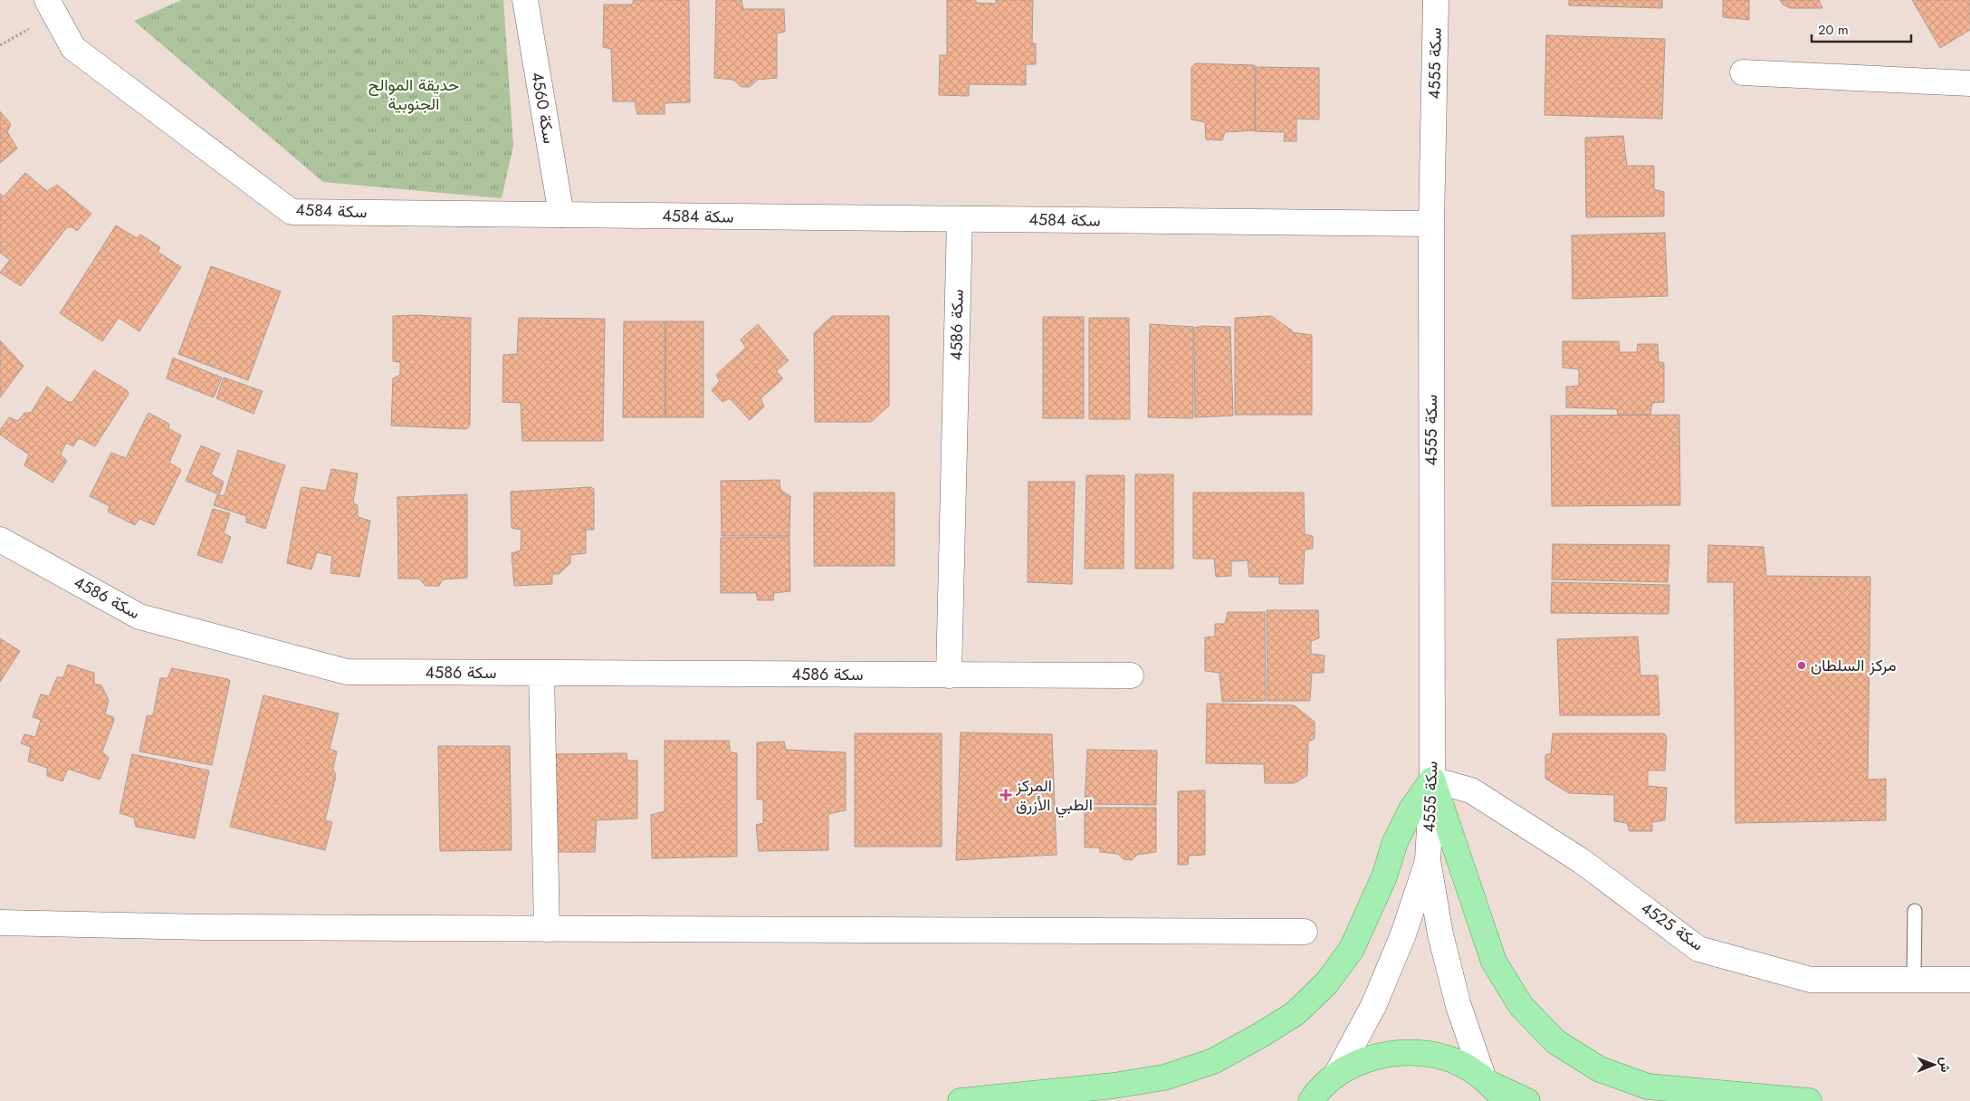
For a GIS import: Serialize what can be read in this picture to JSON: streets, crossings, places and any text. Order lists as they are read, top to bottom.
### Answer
{
  "streets": {
    "street": [
      "سكة 4555",
      "سكة 4560",
      "سكة 4584",
      "سكة 4586",
      "سكة 4525"
    ]
  },
  "crossings": [
    ["سكة 4555", "سكة 4584"],
    ["سكة 4555", "سكة 4525"],
    ["سكة 4560", "سكة 4584"],
    ["سكة 4584", "سكة 4586"]
  ],
  "parks": ["حديقة الموالح الجنوبية"],
  "places": {
    "other": ["مركز السلطان"],
    "health": ["المركز الطبي الأزرق"]
  },
  "scale_bar": "20 m",
  "north": "right"
}
